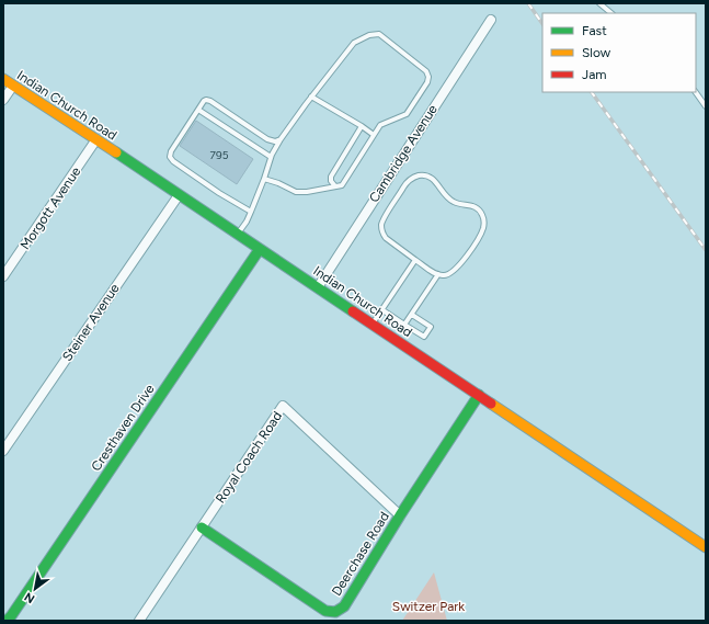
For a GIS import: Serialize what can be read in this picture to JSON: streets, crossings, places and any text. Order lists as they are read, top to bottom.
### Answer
{
  "streets": {
    "street": [
      "Indian Church Road",
      "Cambridge Avenue",
      "Morgott Avenue",
      "Steiner Avenue",
      "Cresthaven Drive",
      "Royal Coach Road",
      "Deerchase Road"
    ]
  },
  "crossings": [
    ["Indian Church Road", "Cambridge Avenue"],
    ["Indian Church Road", "Morgott Avenue"],
    ["Indian Church Road", "Steiner Avenue"],
    ["Indian Church Road", "Cresthaven Drive"],
    ["Indian Church Road", "Deerchase Road"],
    ["Royal Coach Road", "Deerchase Road"]
  ],
  "parks": ["Switzer Park"],
  "house_numbers": ["795"],
  "legend": ["Fast", "Slow", "Jam"],
  "north": "bottom left"
}
